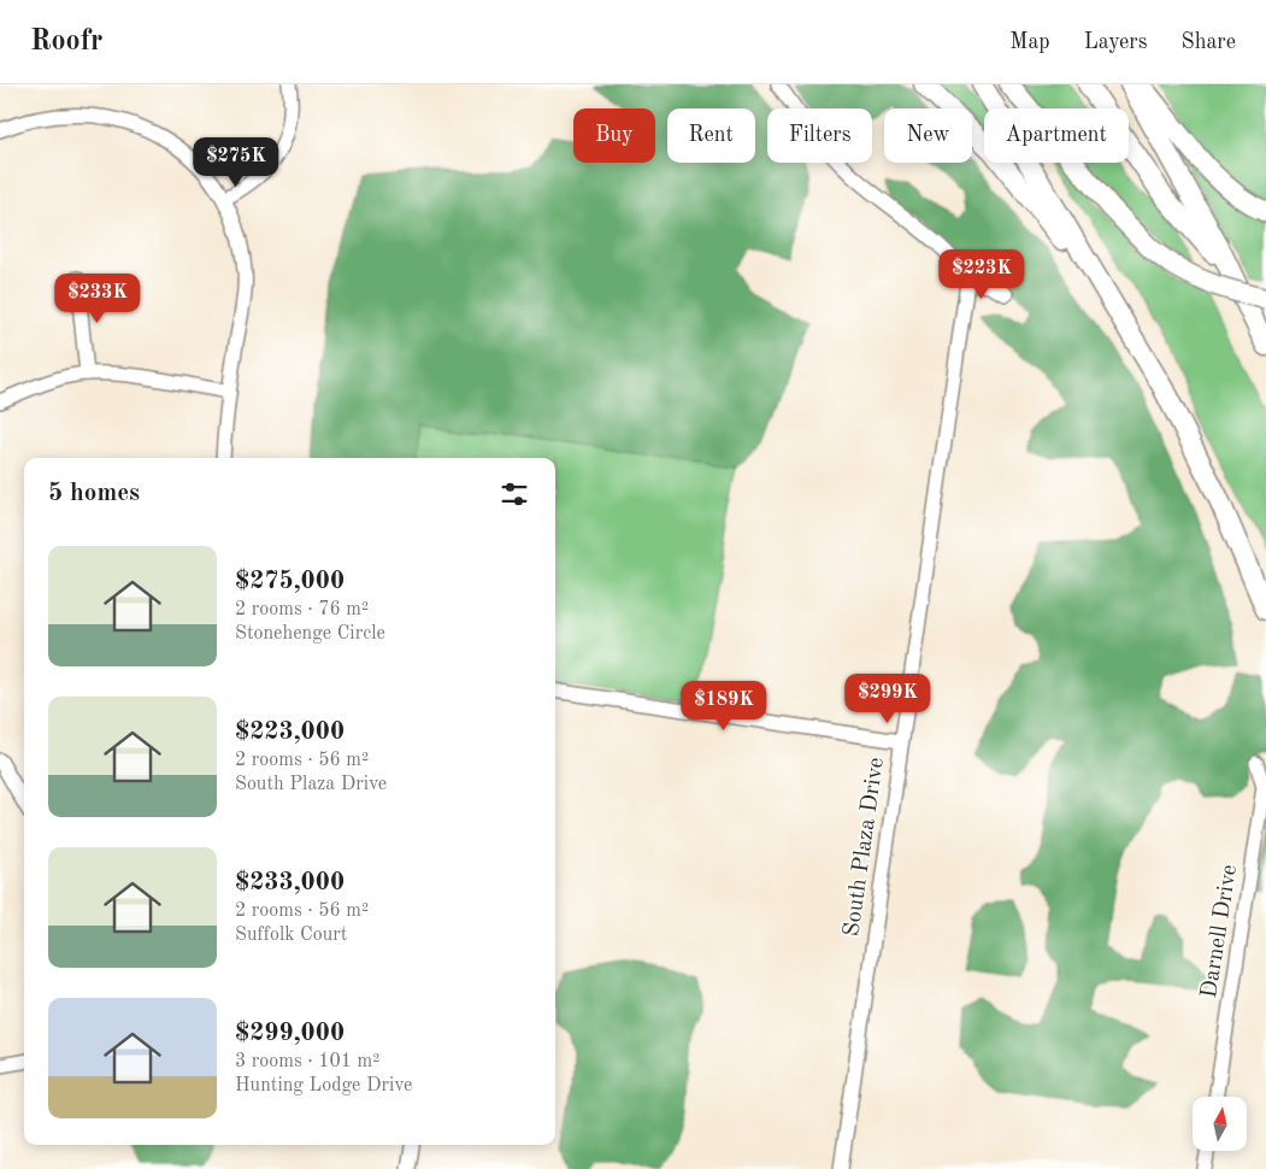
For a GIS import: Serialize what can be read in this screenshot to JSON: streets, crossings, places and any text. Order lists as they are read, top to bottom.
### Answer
{
  "streets": {
    "street": ["South Plaza Drive", "Darnell Drive"]
  },
  "north": "top",
  "page": {
    "header": "Roofr",
    "nav": ["Map", "Layers", "Share"],
    "chip": [
      "Buy",
      "Rent",
      "Filters",
      "New",
      "Apartment"
    ],
    "price": [
      "$275K",
      "$223K",
      "$233K",
      "$299K",
      "$189K"
    ],
    "heading": "5 homes",
    "list": [
      {
        "name": "$275,000",
        "note": "2 rooms · 76 m² · Stonehenge Circle"
      },
      {
        "name": "$223,000",
        "note": "2 rooms · 56 m² · South Plaza Drive"
      },
      {
        "name": "$233,000",
        "note": "2 rooms · 56 m² · Suffolk Court"
      },
      {
        "name": "$299,000",
        "note": "3 rooms · 101 m² · Hunting Lodge Drive"
      }
    ]
  }
}
